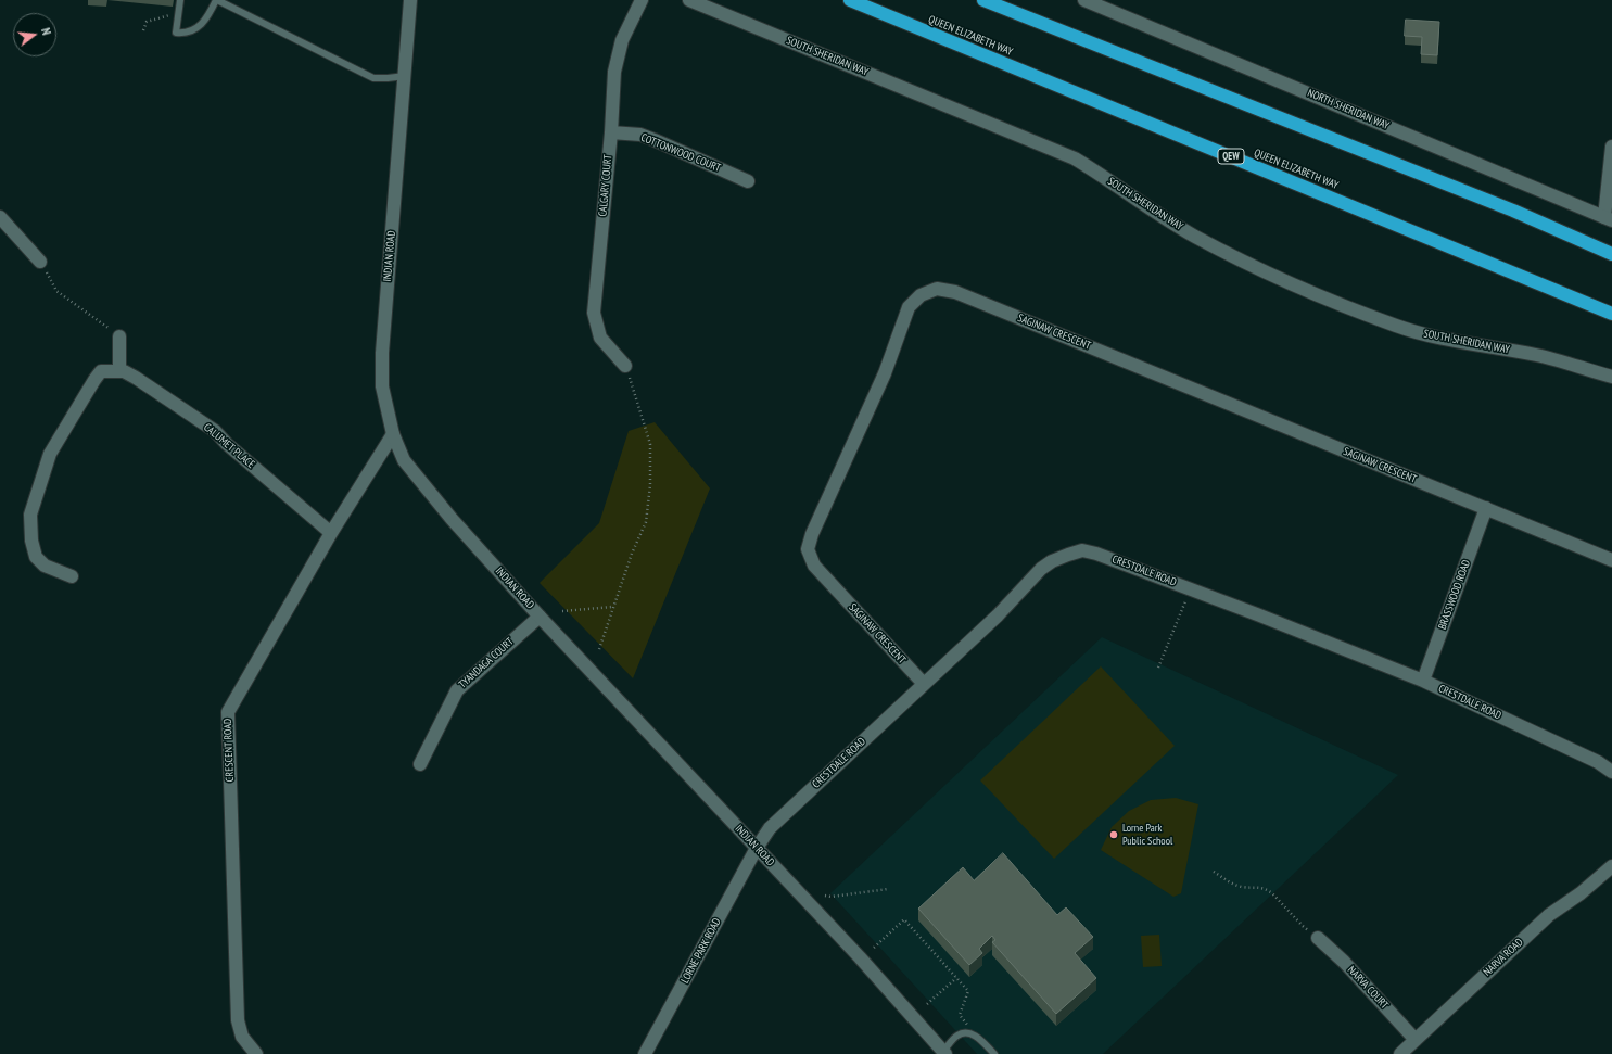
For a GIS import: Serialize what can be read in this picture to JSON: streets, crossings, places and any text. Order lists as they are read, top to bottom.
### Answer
{
  "streets": {
    "highway": ["QUEEN ELIZABETH WAY", "QEW"],
    "street": [
      "SOUTH SHERIDAN WAY",
      "NORTH SHERIDAN WAY",
      "COTTONWOOD COURT",
      "CALGARY COURT",
      "INDIAN ROAD",
      "SAGINAW CRESCENT",
      "CALUMET PLACE",
      "CRESTDALE ROAD",
      "BRASSWOOD ROAD",
      "TYANDAGA COURT",
      "CRESCENT ROAD",
      "LORNE PARK ROAD",
      "NARVA ROAD",
      "NARVA COURT"
    ]
  },
  "crossings": [
    ["COTTONWOOD COURT", "CALGARY COURT"],
    ["INDIAN ROAD", "CRESTDALE ROAD"],
    ["INDIAN ROAD", "TYANDAGA COURT"],
    ["INDIAN ROAD", "CRESCENT ROAD"],
    ["INDIAN ROAD", "LORNE PARK ROAD"],
    ["SAGINAW CRESCENT", "CRESTDALE ROAD"],
    ["SAGINAW CRESCENT", "BRASSWOOD ROAD"],
    ["CALUMET PLACE", "CRESCENT ROAD"],
    ["CRESTDALE ROAD", "BRASSWOOD ROAD"],
    ["CRESTDALE ROAD", "LORNE PARK ROAD"],
    ["NARVA ROAD", "NARVA COURT"]
  ],
  "places": ["Lorne Park Public School"],
  "north": "right"
}
